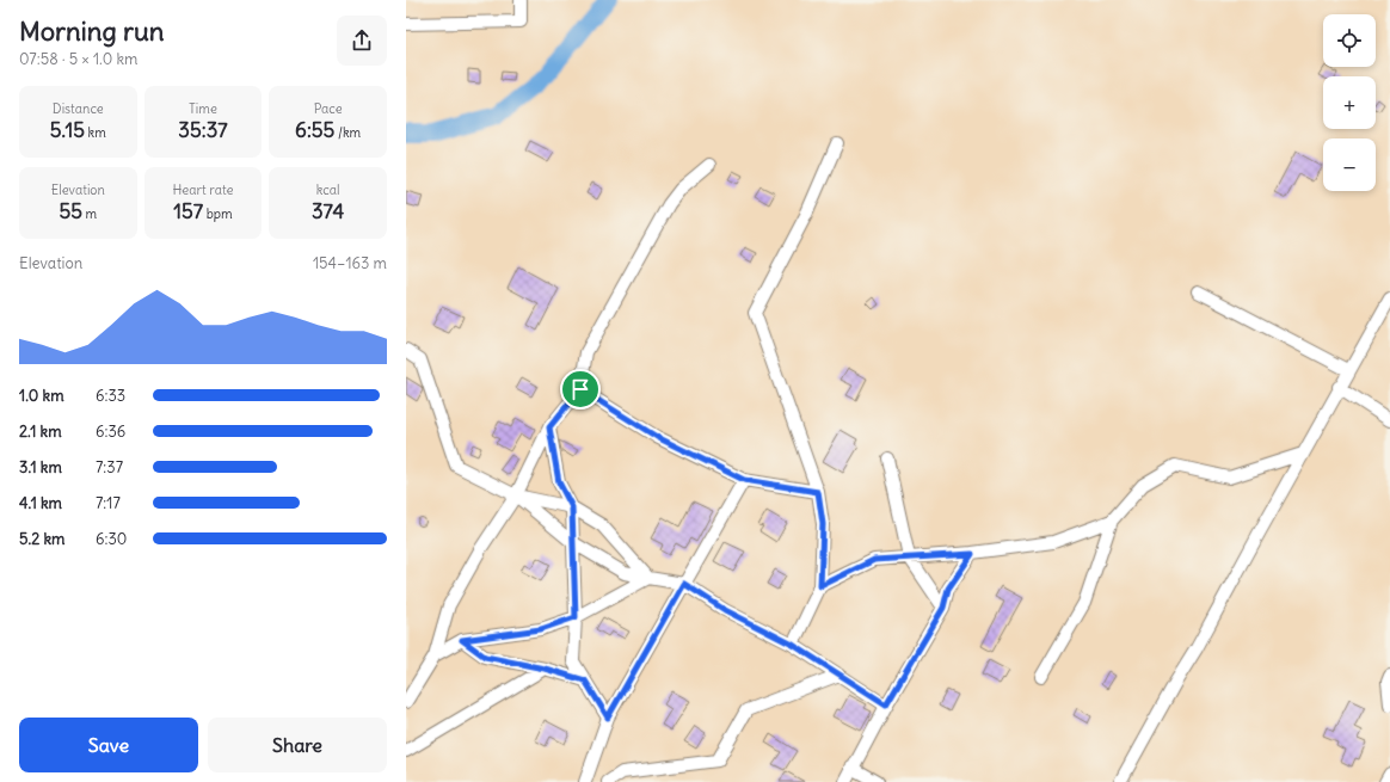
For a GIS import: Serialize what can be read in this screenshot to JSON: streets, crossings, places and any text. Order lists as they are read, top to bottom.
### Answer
{
  "page": {
    "heading": ["Morning run", "07:58 · 5 × 1.0 km"],
    "map_buttons": ["+", "−"],
    "stats": [
      ["Distance", "5.15 km"],
      ["Time", "35:37"],
      ["Pace", "6:55 /km"],
      ["Elevation", "55 m"],
      ["Heart rate", "157 bpm"],
      ["kcal", "374"]
    ],
    "chart": ["Elevation", "154–163 m"],
    "list": [
      {
        "name": "1.0 km",
        "note": "6:33"
      },
      {
        "name": "2.1 km",
        "note": "6:36"
      },
      {
        "name": "3.1 km",
        "note": "7:37"
      },
      {
        "name": "4.1 km",
        "note": "7:17"
      },
      {
        "name": "5.2 km",
        "note": "6:30"
      }
    ],
    "buttons": ["Save", "Share"]
  }
}
